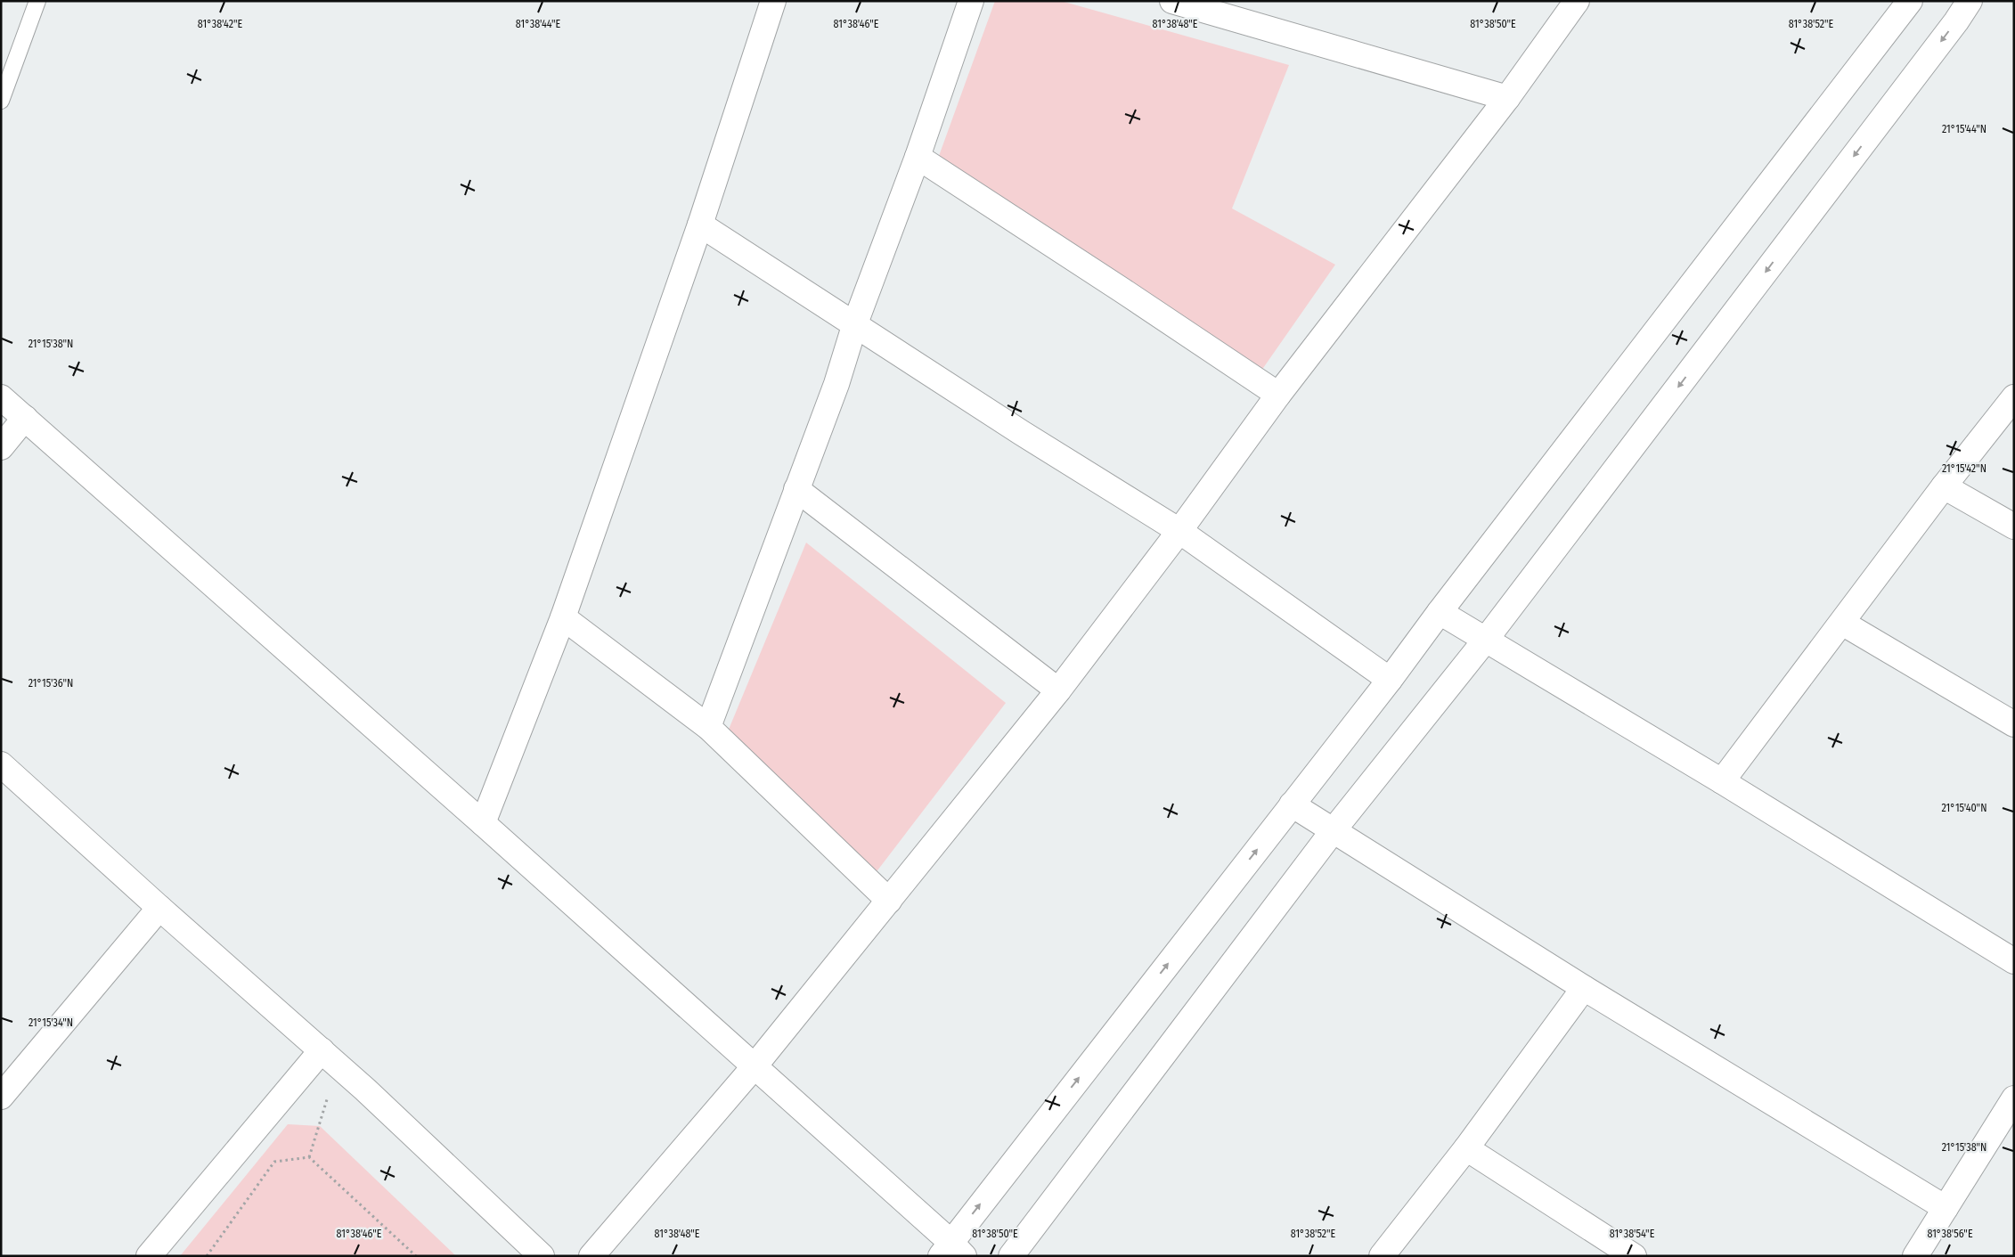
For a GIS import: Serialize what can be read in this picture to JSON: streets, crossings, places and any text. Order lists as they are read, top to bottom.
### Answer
{
  "coordinates": [
    "81°38'42\"E",
    "81°38'44\"E",
    "81°38'46\"E",
    "81°38'48\"E",
    "81°38'50\"E",
    "81°38'52\"E",
    "21°15'44\"N",
    "21°15'38\"N",
    "21°15'42\"N",
    "21°15'36\"N",
    "21°15'40\"N",
    "21°15'34\"N",
    "81°38'54\"E",
    "81°38'56\"E"
  ]
}
